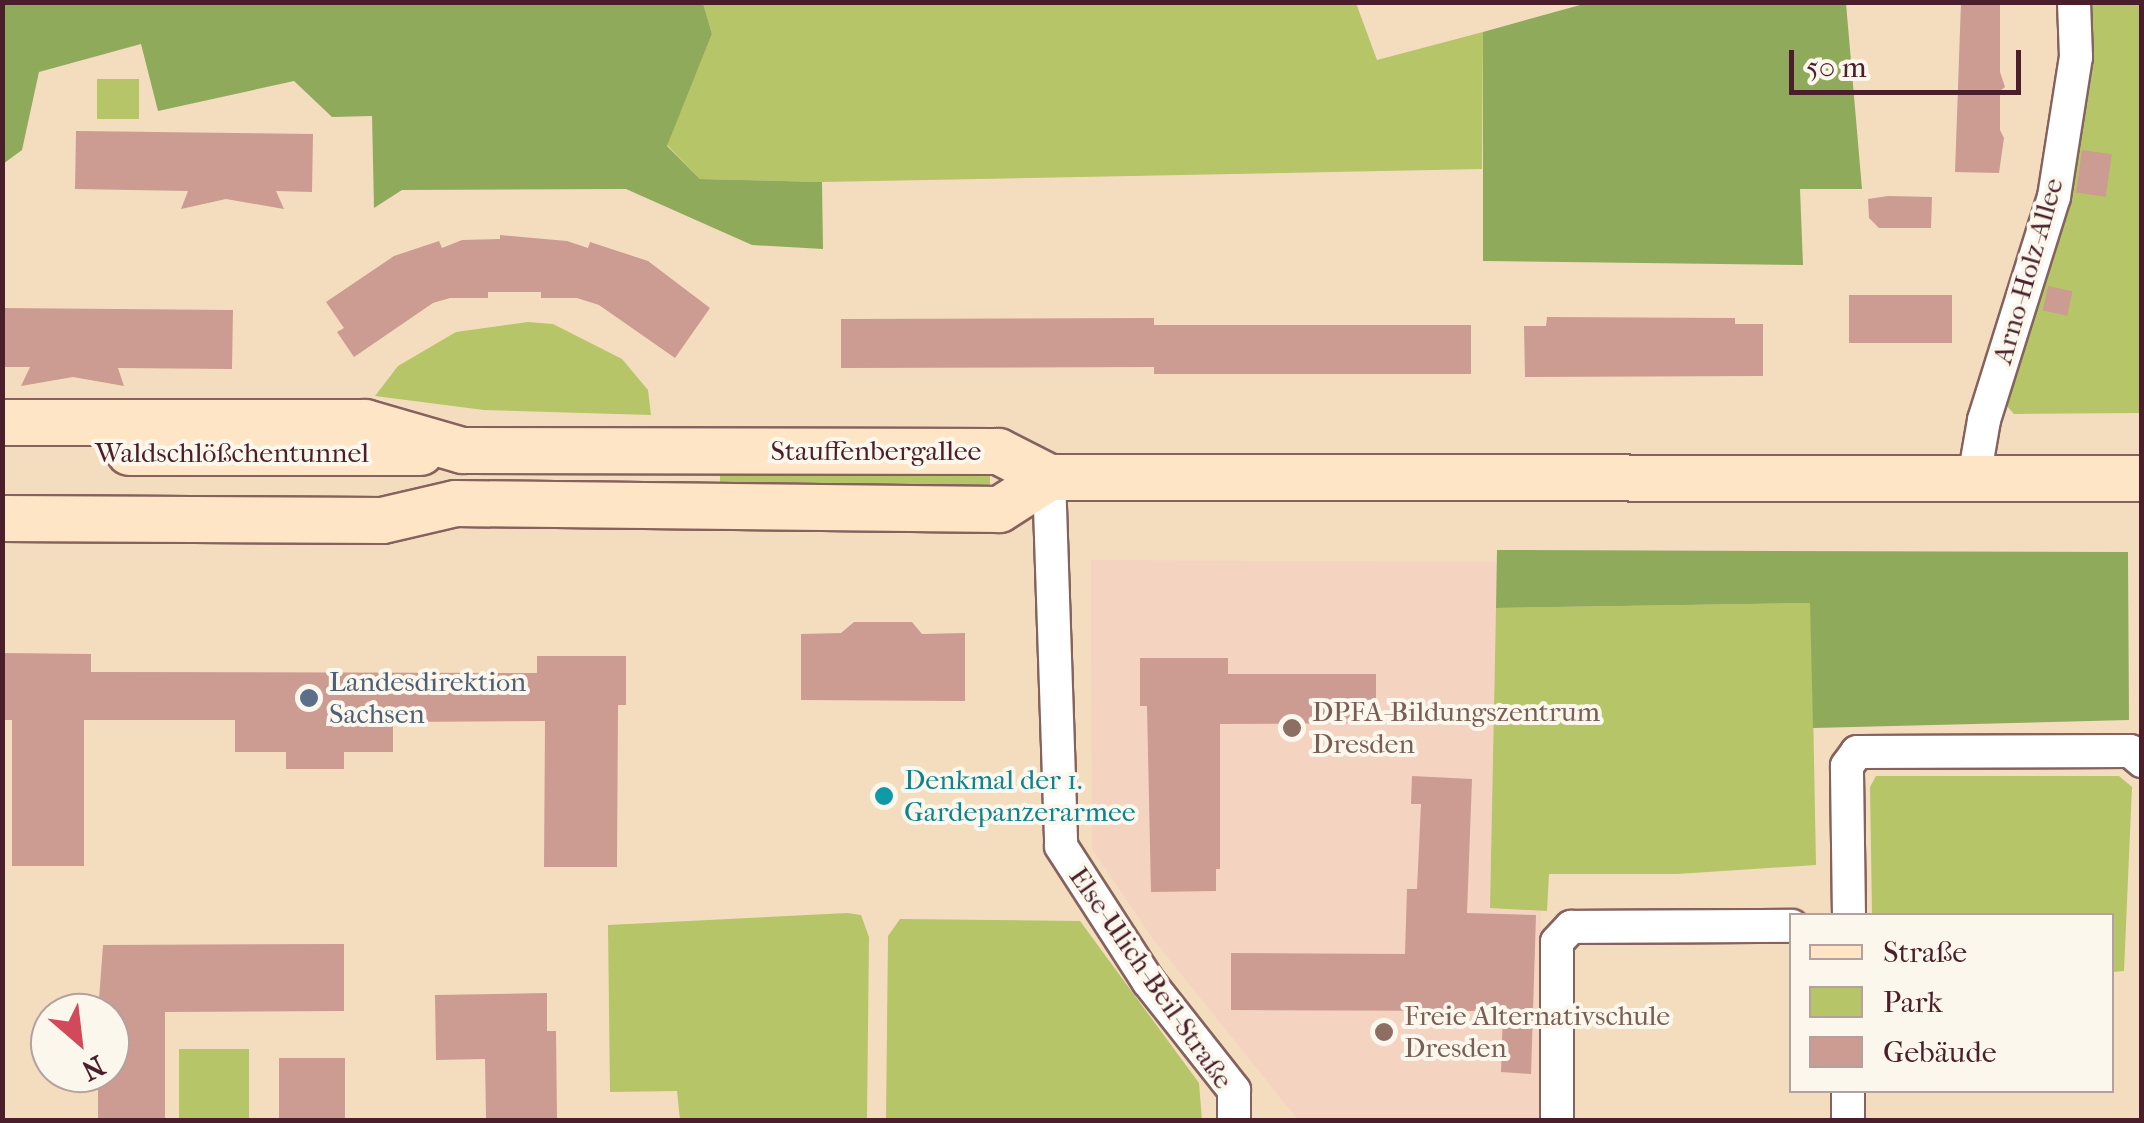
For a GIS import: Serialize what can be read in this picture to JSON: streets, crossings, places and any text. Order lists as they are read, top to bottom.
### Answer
{
  "streets": {
    "main road": ["Stauffenbergallee", "Waldschlößchentunnel"],
    "street": ["Arno-Holz-Allee", "Else-Ulich-Beil-Straße"]
  },
  "crossings": [
    ["Stauffenbergallee", "Waldschlößchentunnel"],
    ["Stauffenbergallee", "Else-Ulich-Beil-Straße"]
  ],
  "places": [
    "Landesdirektion Sachsen",
    "DPFA-Bildungszentrum Dresden",
    "Denkmal der 1. Gardepanzerarmee",
    "Freie Alternativschule Dresden"
  ],
  "legend": ["Straße", "Park", "Gebäude"],
  "scale_bar": "50 m",
  "north": "bottom right"
}
